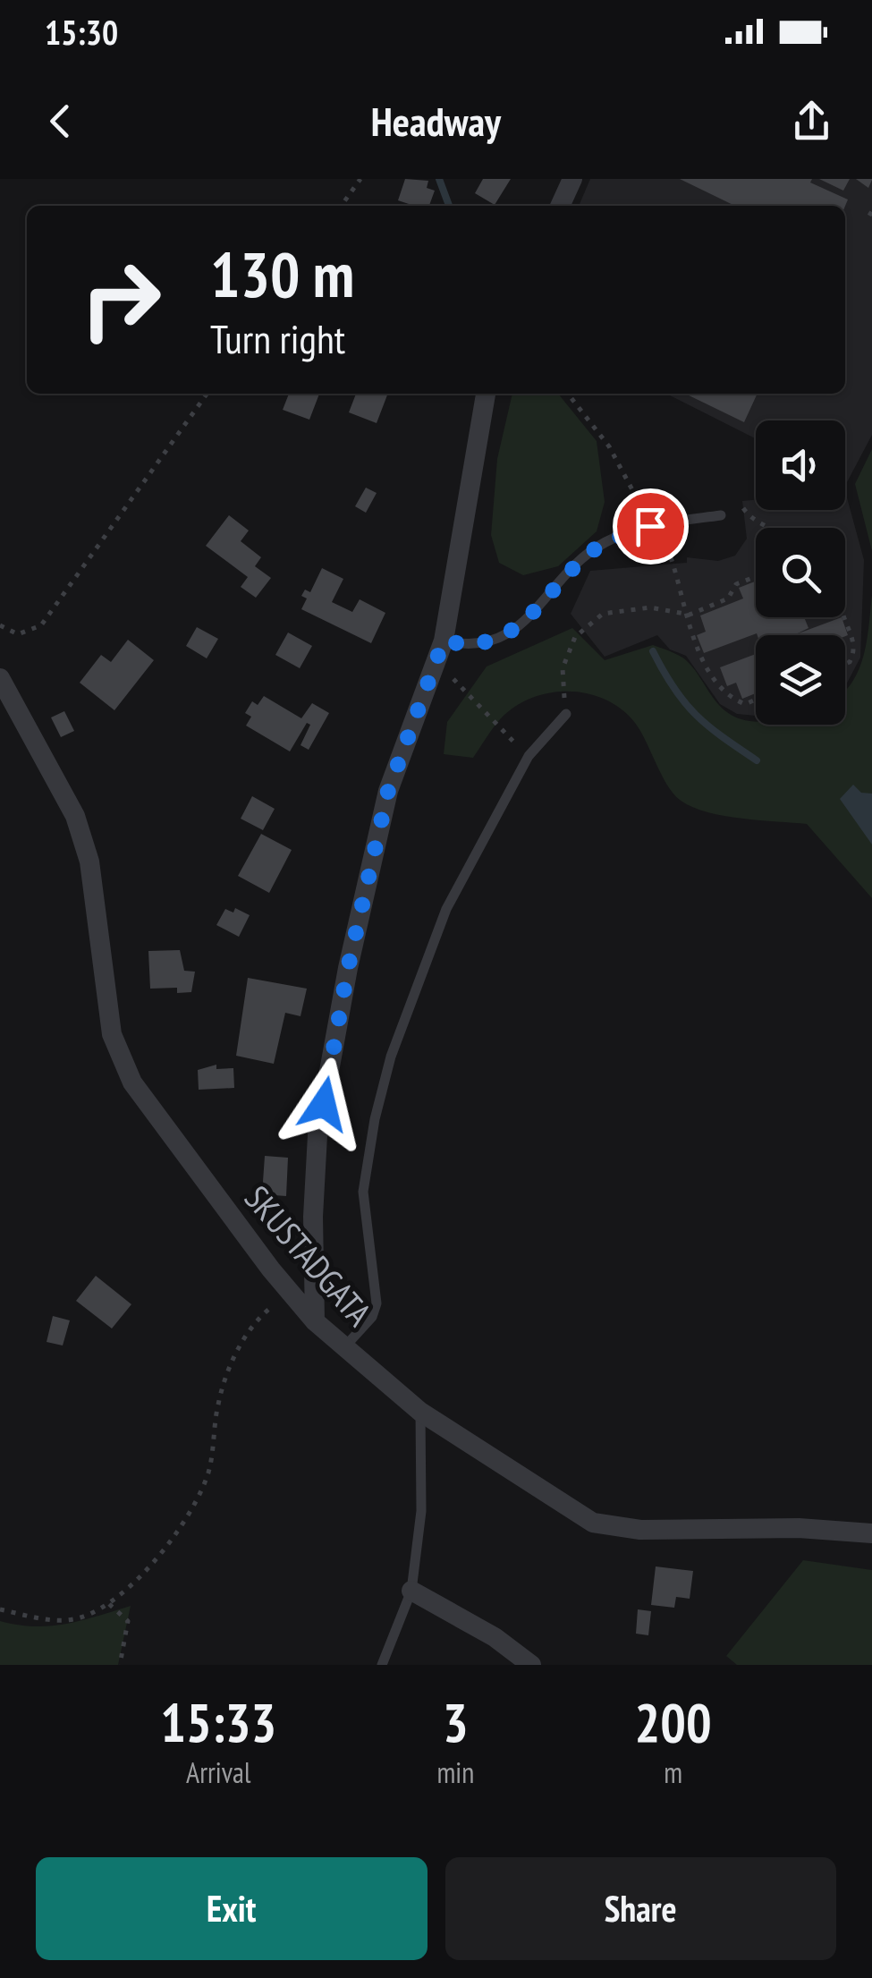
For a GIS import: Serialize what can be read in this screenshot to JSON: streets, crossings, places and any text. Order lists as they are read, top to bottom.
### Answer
{
  "streets": {
    "street": ["SKUSTADGATA"]
  },
  "page": {
    "status": "15:30",
    "header": "Headway",
    "turn": ["130 m", "Turn right"],
    "eta": [
      "15:33",
      "Arrival",
      "3",
      "min",
      "200",
      "m"
    ],
    "buttons": ["Exit", "Share"]
  }
}
